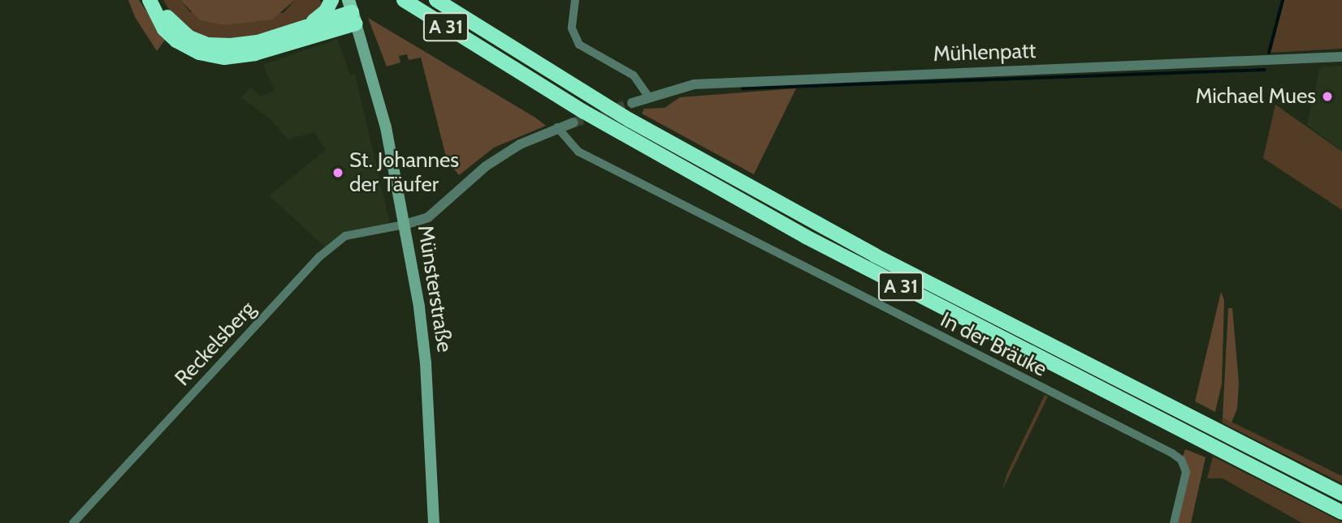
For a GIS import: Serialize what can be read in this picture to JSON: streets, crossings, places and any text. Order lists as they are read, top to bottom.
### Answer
{
  "streets": {
    "highway": ["A 31"],
    "main road": ["Münsterstraße"],
    "street": ["Mühlenpatt", "Reckelsberg", "In der Bräuke"]
  },
  "crossings": [
    ["Münsterstraße", "Reckelsberg"]
  ],
  "places": ["Michael Mues", "St. Johannes der Täufer"]
}
